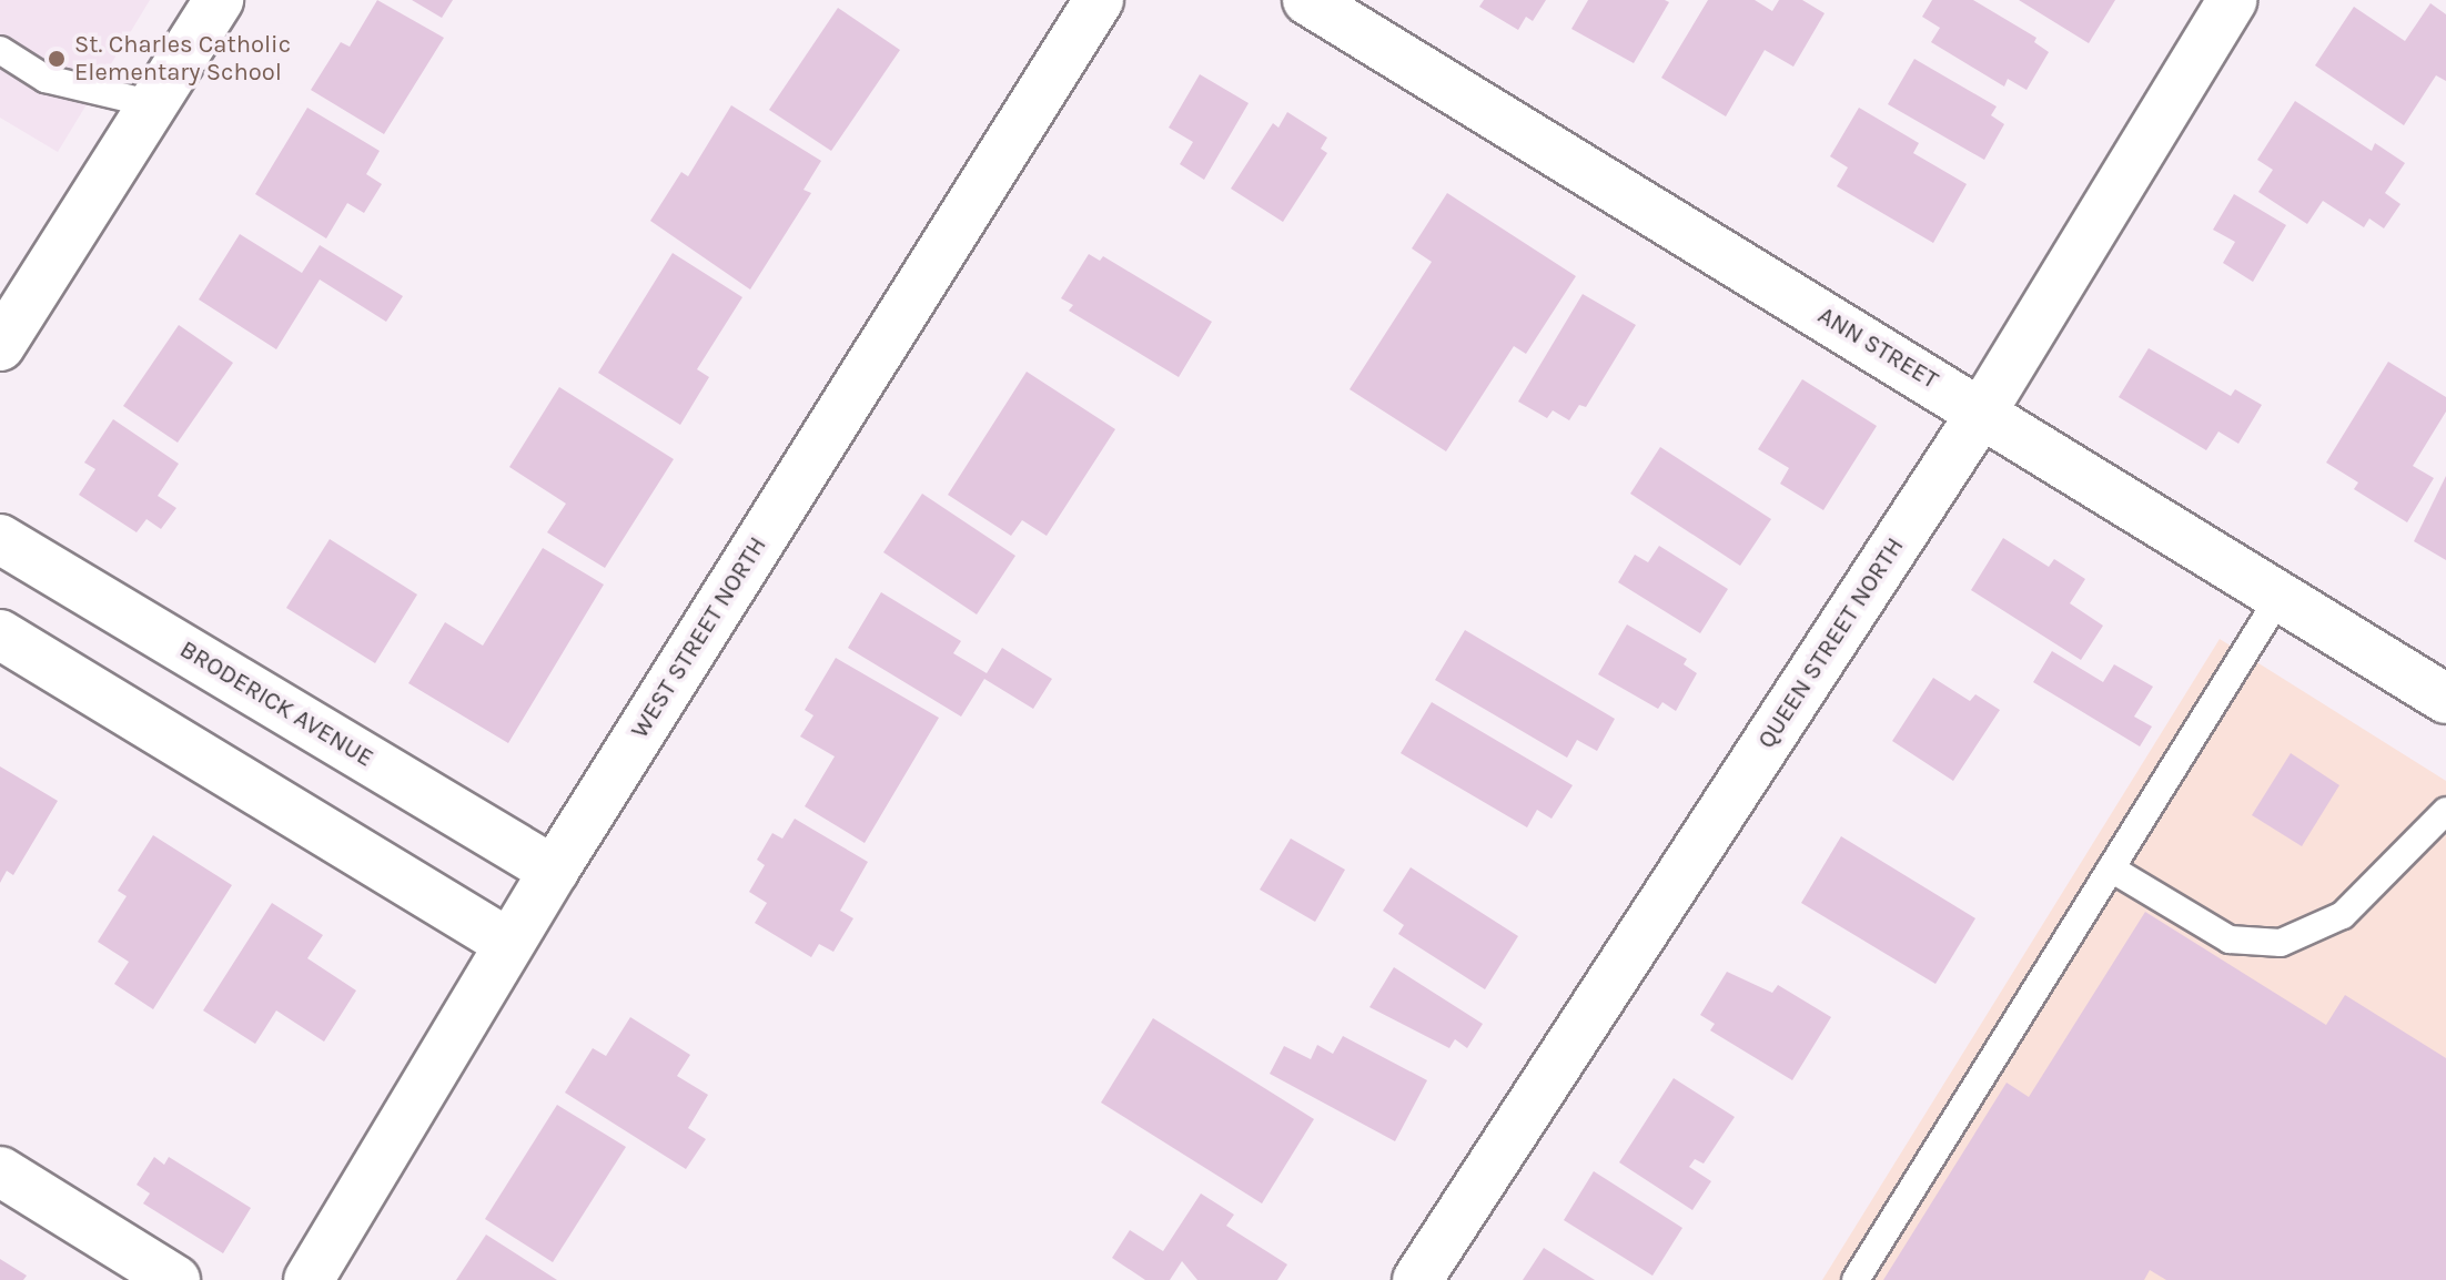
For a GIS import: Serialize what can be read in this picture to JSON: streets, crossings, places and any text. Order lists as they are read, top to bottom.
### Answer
{
  "streets": {
    "street": [
      "ANN STREET",
      "WEST STREET NORTH",
      "QUEEN STREET NORTH",
      "BRODERICK AVENUE"
    ]
  },
  "crossings": [
    ["ANN STREET", "QUEEN STREET NORTH"],
    ["WEST STREET NORTH", "BRODERICK AVENUE"]
  ],
  "places": ["St. Charles Catholic Elementary School"]
}
